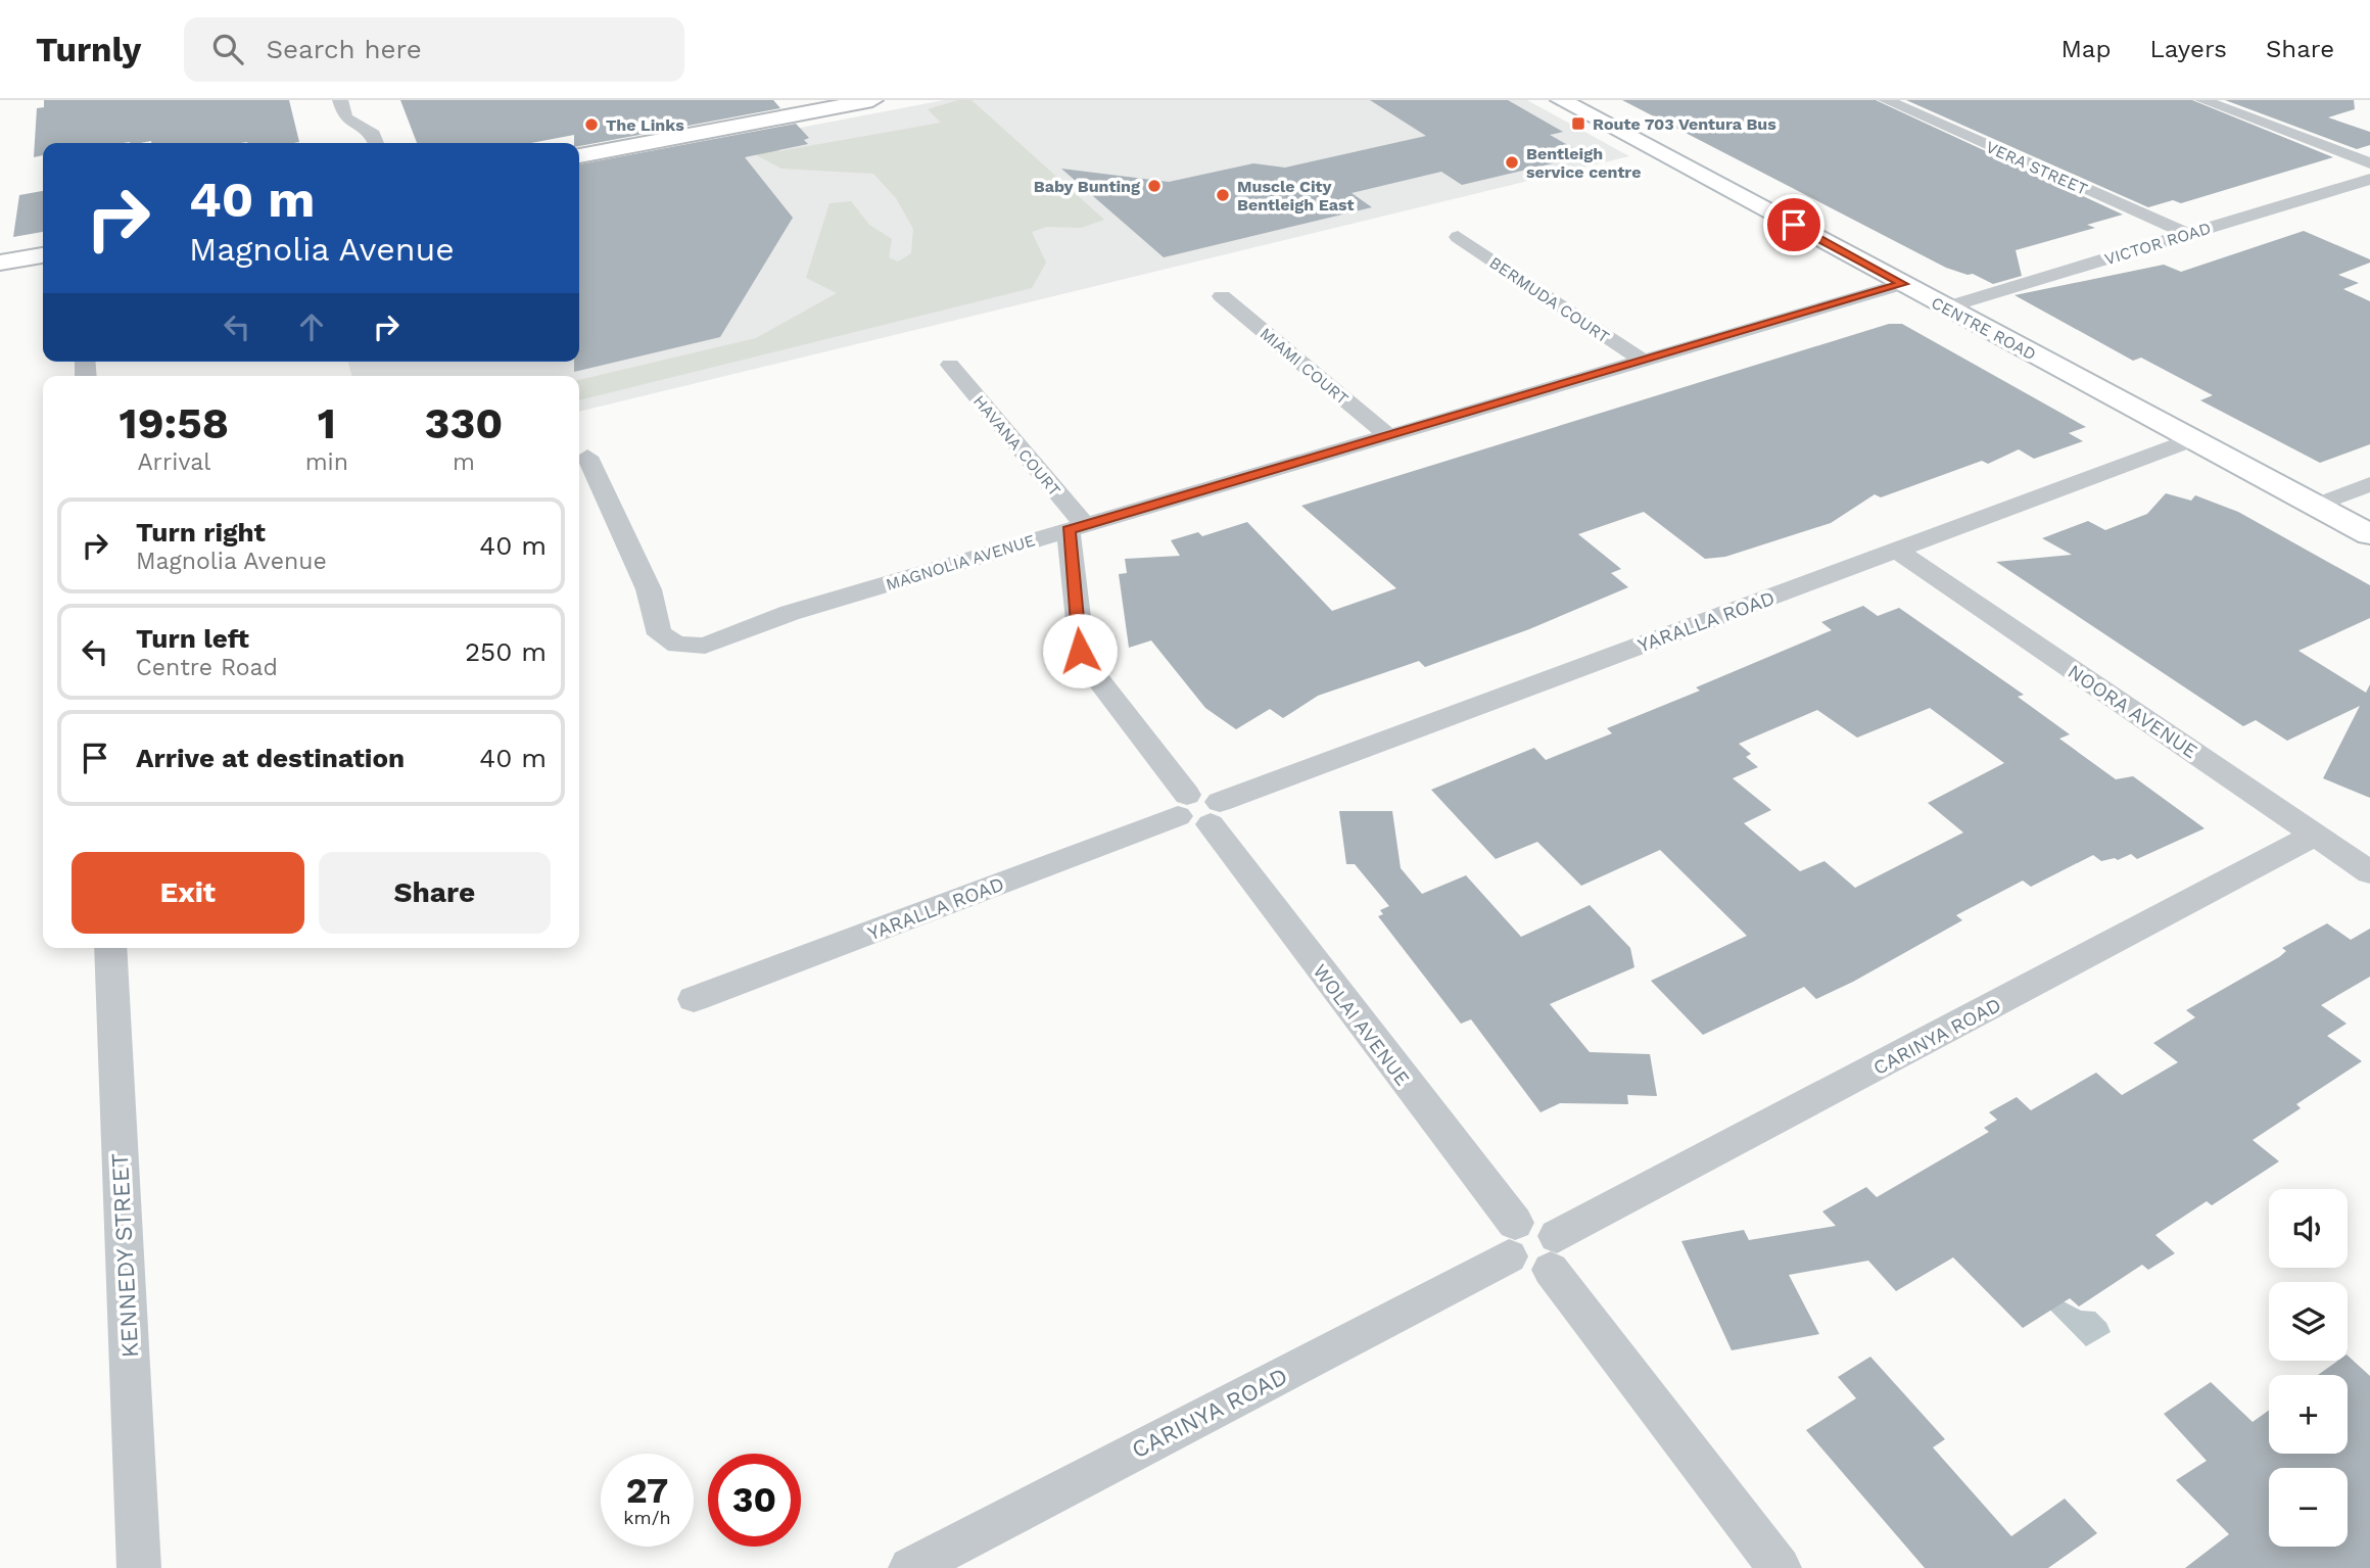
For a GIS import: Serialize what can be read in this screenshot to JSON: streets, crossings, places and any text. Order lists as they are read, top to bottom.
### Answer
{
  "streets": {
    "main road": ["CENTRE ROAD"],
    "street": [
      "VERA STREET",
      "VICTOR ROAD",
      "BERMUDA COURT",
      "MIAMI COURT",
      "HAVANA COURT",
      "MAGNOLIA AVENUE",
      "YARALLA ROAD",
      "NOORA AVENUE",
      "WOLAI AVENUE",
      "CARINYA ROAD",
      "KENNEDY STREET"
    ]
  },
  "crossings": [
    ["VERA STREET", "VICTOR ROAD"],
    ["VICTOR ROAD", "CENTRE ROAD"],
    ["BERMUDA COURT", "MAGNOLIA AVENUE"],
    ["CENTRE ROAD", "MAGNOLIA AVENUE"],
    ["CENTRE ROAD", "YARALLA ROAD"],
    ["MIAMI COURT", "MAGNOLIA AVENUE"],
    ["HAVANA COURT", "MAGNOLIA AVENUE"],
    ["YARALLA ROAD", "NOORA AVENUE"],
    ["YARALLA ROAD", "WOLAI AVENUE"],
    ["NOORA AVENUE", "CARINYA ROAD"],
    ["WOLAI AVENUE", "CARINYA ROAD"]
  ],
  "places": {
    "transit": ["Route 703 Ventura Bus"],
    "other": [
      "The Links",
      "Bentleigh service centre",
      "Baby Bunting",
      "Muscle City Bentleigh East"
    ]
  },
  "page": {
    "header": "Turnly",
    "search": "Search here",
    "nav": ["Map", "Layers", "Share"],
    "turn": ["40 m", "Magnolia Avenue"],
    "eta": [
      "19:58",
      "Arrival",
      "1",
      "min",
      "330",
      "m"
    ],
    "list": [
      {
        "name": "Turn right",
        "note": "Magnolia Avenue",
        "value": "40 m"
      },
      {
        "name": "Turn left",
        "note": "Centre Road",
        "value": "250 m"
      },
      {
        "name": "Arrive at destination",
        "value": "40 m"
      }
    ],
    "buttons": ["Exit", "Share"],
    "map_buttons": ["+", "−"],
    "speed": "27 km/h",
    "limit": "30"
  }
}
